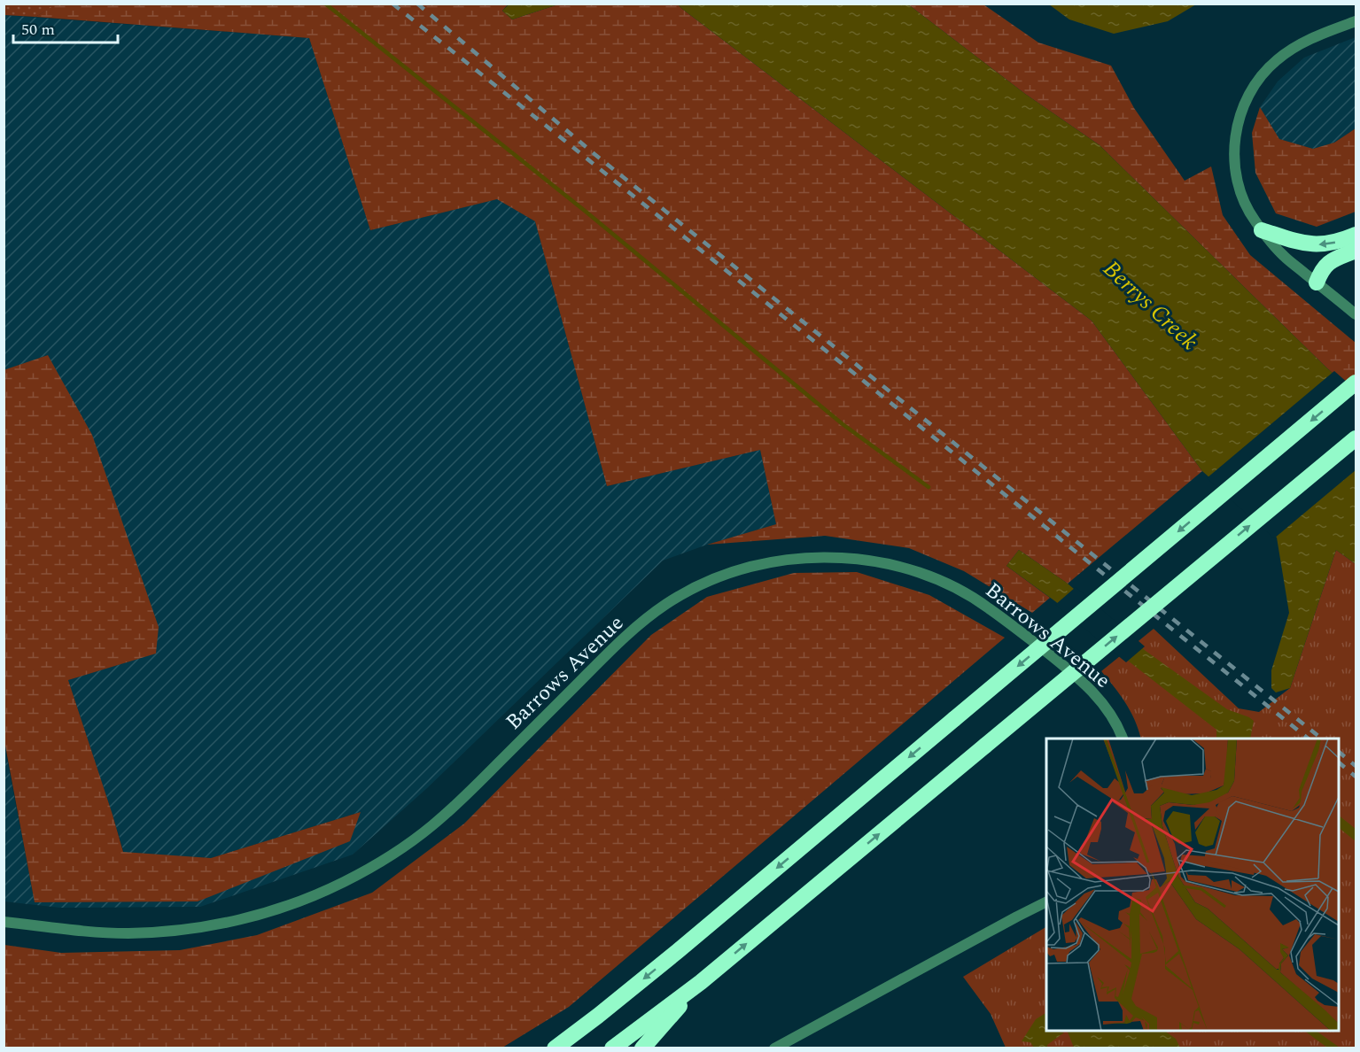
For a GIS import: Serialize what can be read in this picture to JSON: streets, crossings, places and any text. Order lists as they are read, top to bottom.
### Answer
{
  "streets": {
    "street": ["Barrows Avenue"]
  },
  "water": ["Berrys Creek"],
  "scale_bar": "50 m"
}
